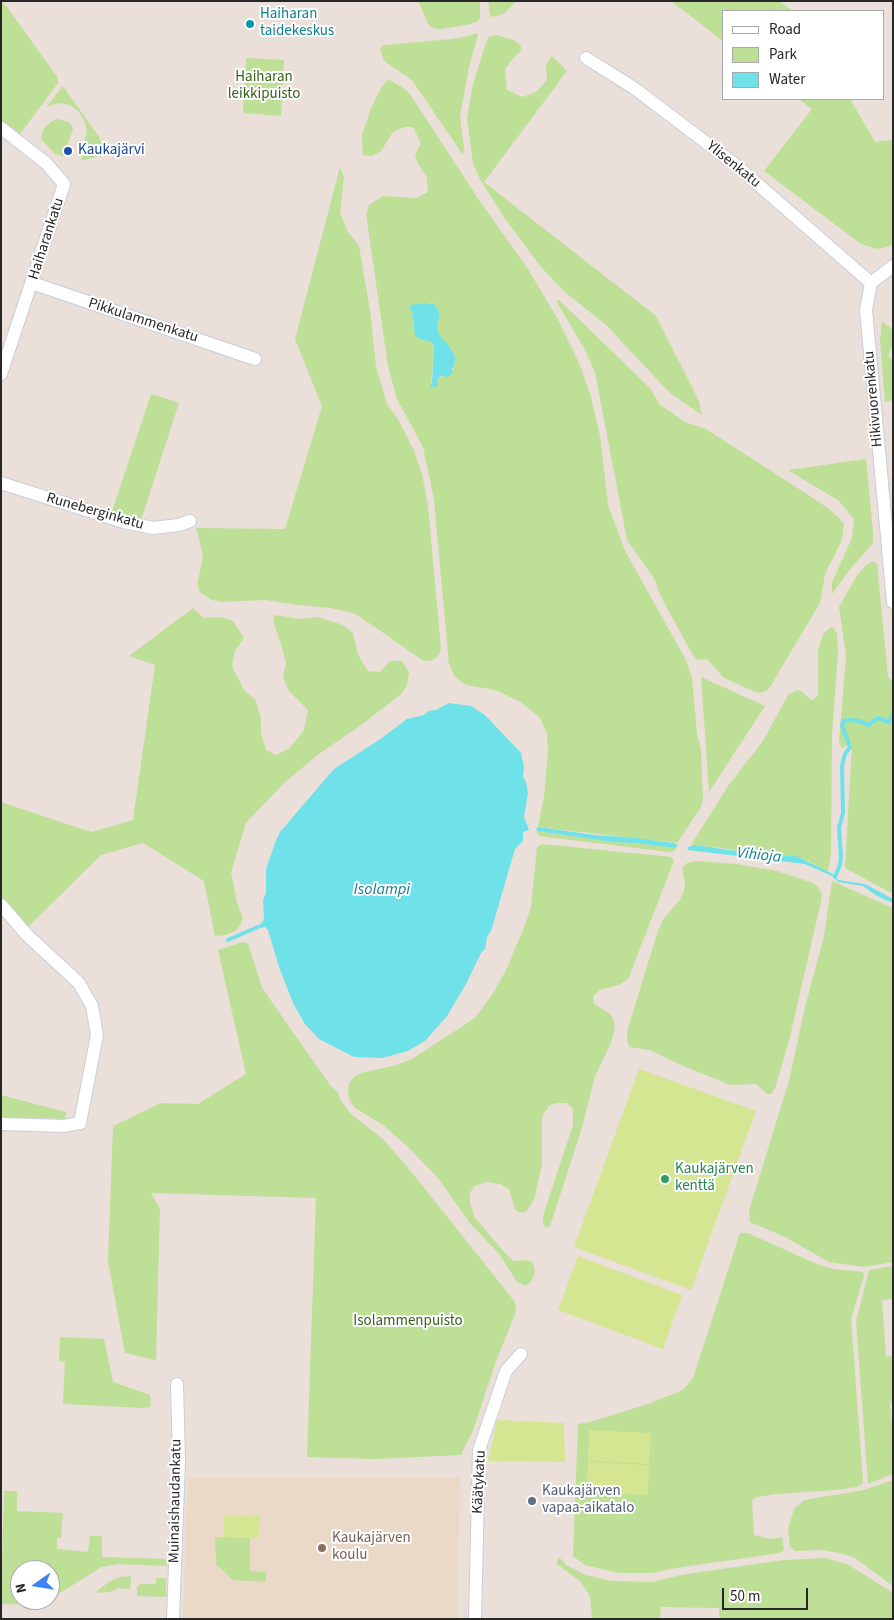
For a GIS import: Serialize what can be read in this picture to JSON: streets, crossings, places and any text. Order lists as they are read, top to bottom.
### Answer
{
  "streets": {
    "street": [
      "Ylisenkatu",
      "Haiharankatu",
      "Pikkulammenkatu",
      "Hikivuorenkatu",
      "Runeberginkatu",
      "Käätykatu",
      "Muinaishaudankatu"
    ]
  },
  "crossings": [
    ["Ylisenkatu", "Hikivuorenkatu"],
    ["Haiharankatu", "Pikkulammenkatu"]
  ],
  "water": ["Vihioja", "Isolampi"],
  "parks": ["Haiharan leikkipuisto", "Isolammenpuisto"],
  "places": [
    "Haiharan taidekeskus",
    "Kaukajärvi",
    "Kaukajärven kenttä",
    "Kaukajärven vapaa-aikatalo",
    "Kaukajärven koulu"
  ],
  "legend": ["Road", "Park", "Water"],
  "scale_bar": "50 m",
  "north": "left"
}
